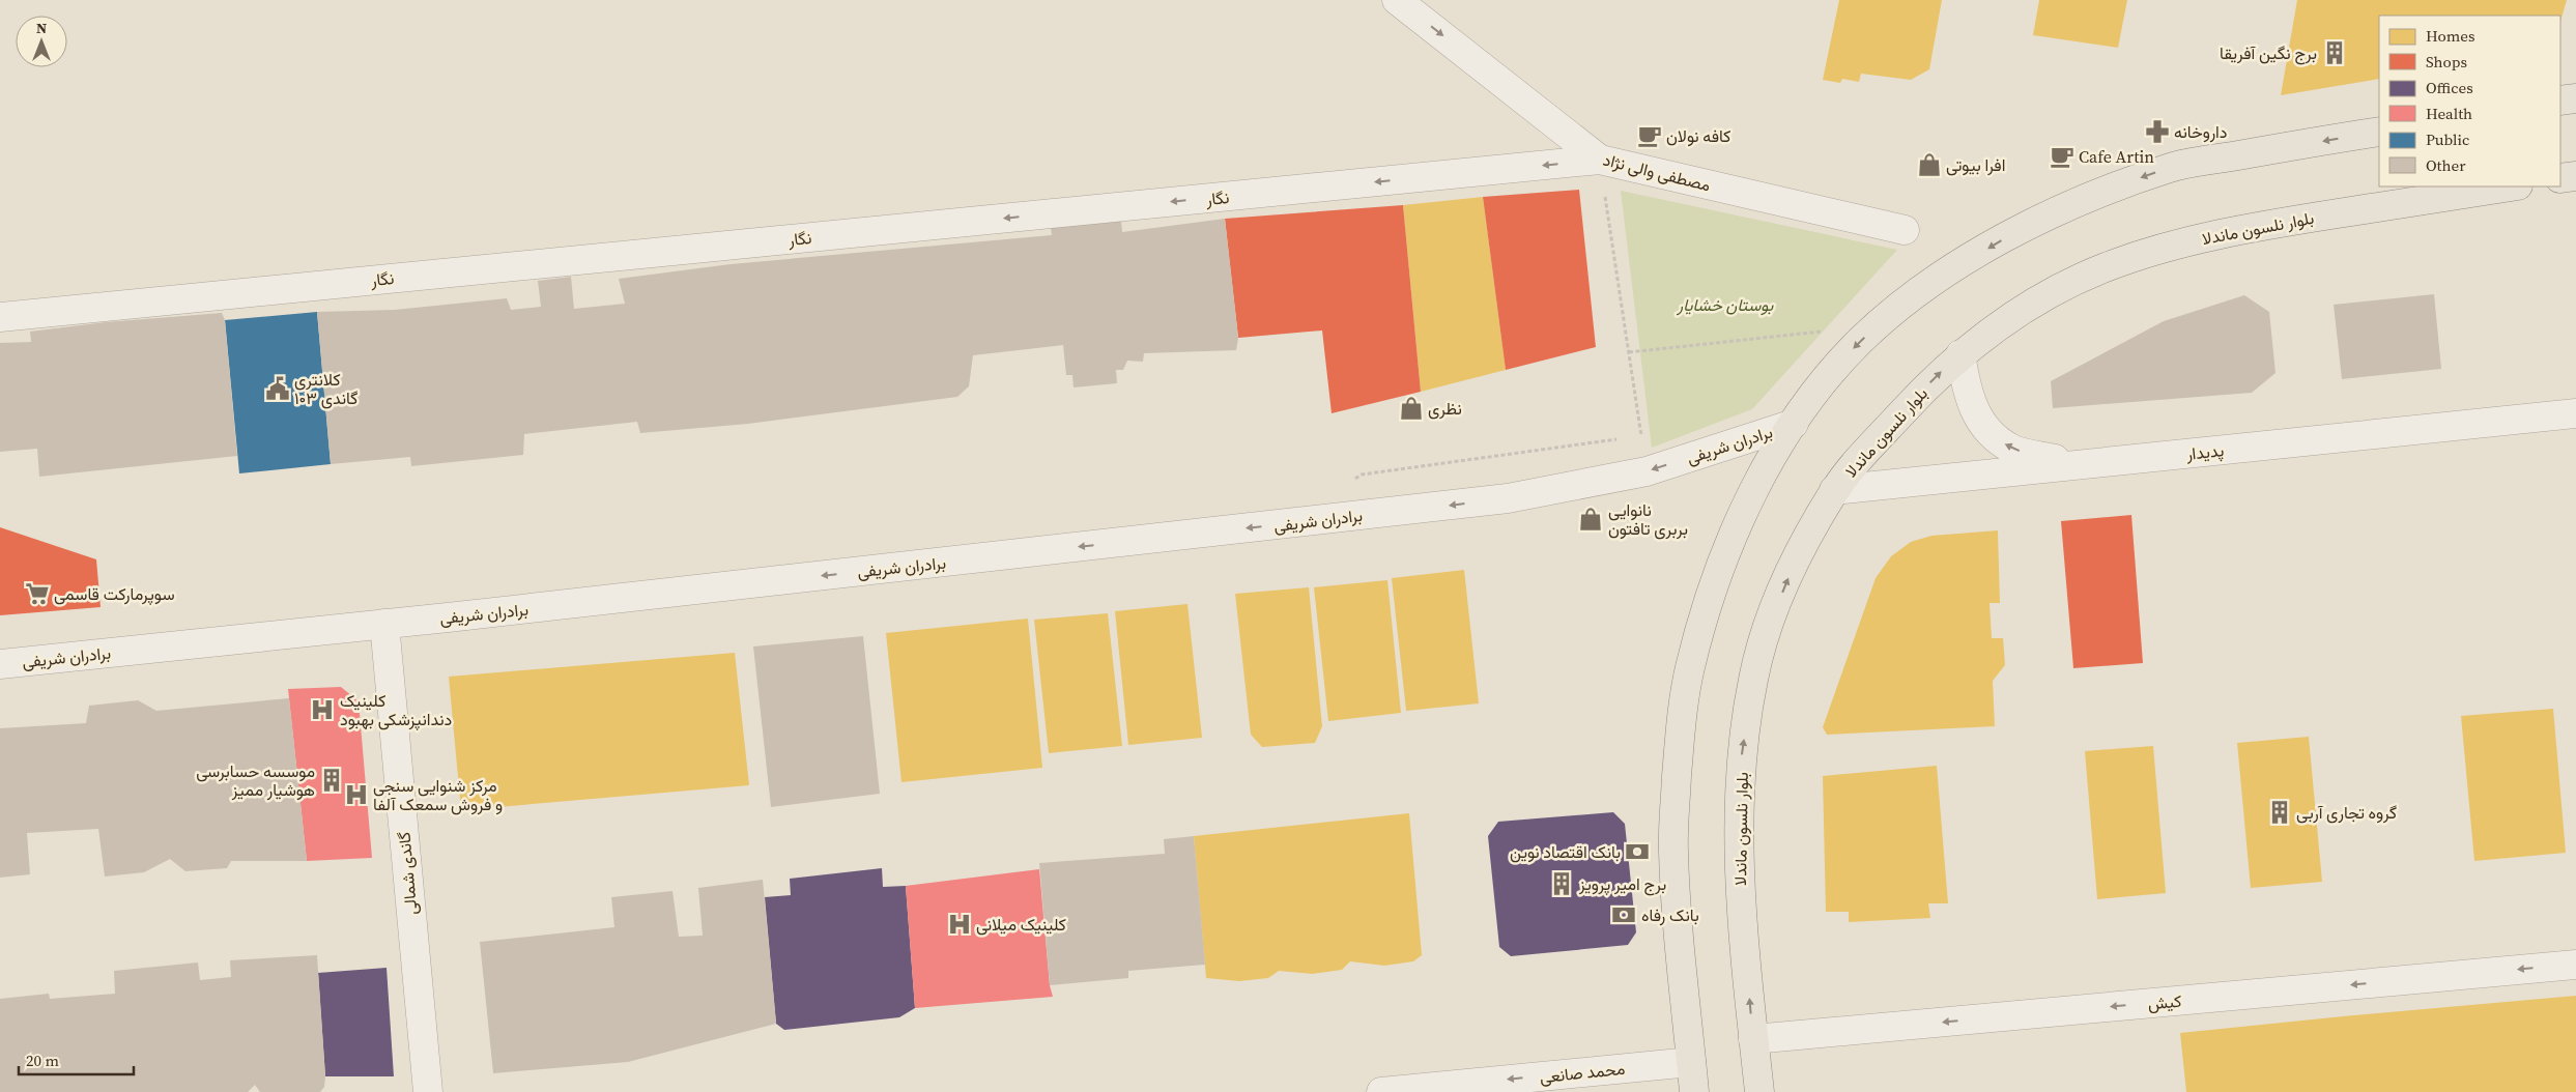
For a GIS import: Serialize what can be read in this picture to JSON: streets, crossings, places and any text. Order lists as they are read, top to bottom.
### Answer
{
  "streets": {
    "main road": ["بلوار نلسون ماندلا"],
    "street": [
      "مصطفی والی نژاد",
      "نگار",
      "برادران شریفی",
      "پدیدار",
      "گاندی شمالی",
      "کیش",
      "محمد صانعی"
    ]
  },
  "crossings": [
    ["مصطفی والی نژاد", "نگار"],
    ["بلوار نلسون ماندلا", "پدیدار"],
    ["بلوار نلسون ماندلا", "کیش"],
    ["برادران شریفی", "گاندی شمالی"]
  ],
  "one_way": [
    "مصطفی والی نژاد",
    "نگار",
    "برادران شریفی",
    "کیش",
    "محمد صانعی"
  ],
  "parks": ["بوستان خشایار"],
  "places": {
    "building": [
      "برج نگین آفریقا",
      "موسسه حسابرسی هوشیار ممیز",
      "گروه تجاری آربی",
      "برج امیر پرویز"
    ],
    "pharmacy": ["داروخانه"],
    "cafe": ["کافه نولان", "Cafe Artin"],
    "shop": ["افرا بيوتى", "نظری", "نانوایی بربری تافتون"],
    "public building": ["کلانتری ۱۰۳ گاندی"],
    "supermarket": ["سوپرمارکت قاسمی"],
    "hospital": ["کلینیک دندانپزشکی بهبود", "مرکز شنوایی سنجی و فروش سمعک آلفا", "کلینیک میلانی"],
    "bank": ["بانک اقتصاد نوین", "بانک رفاه"]
  },
  "legend": [
    "Homes",
    "Shops",
    "Offices",
    "Health",
    "Public",
    "Other"
  ],
  "scale_bar": "20 m",
  "north": "top"
}
